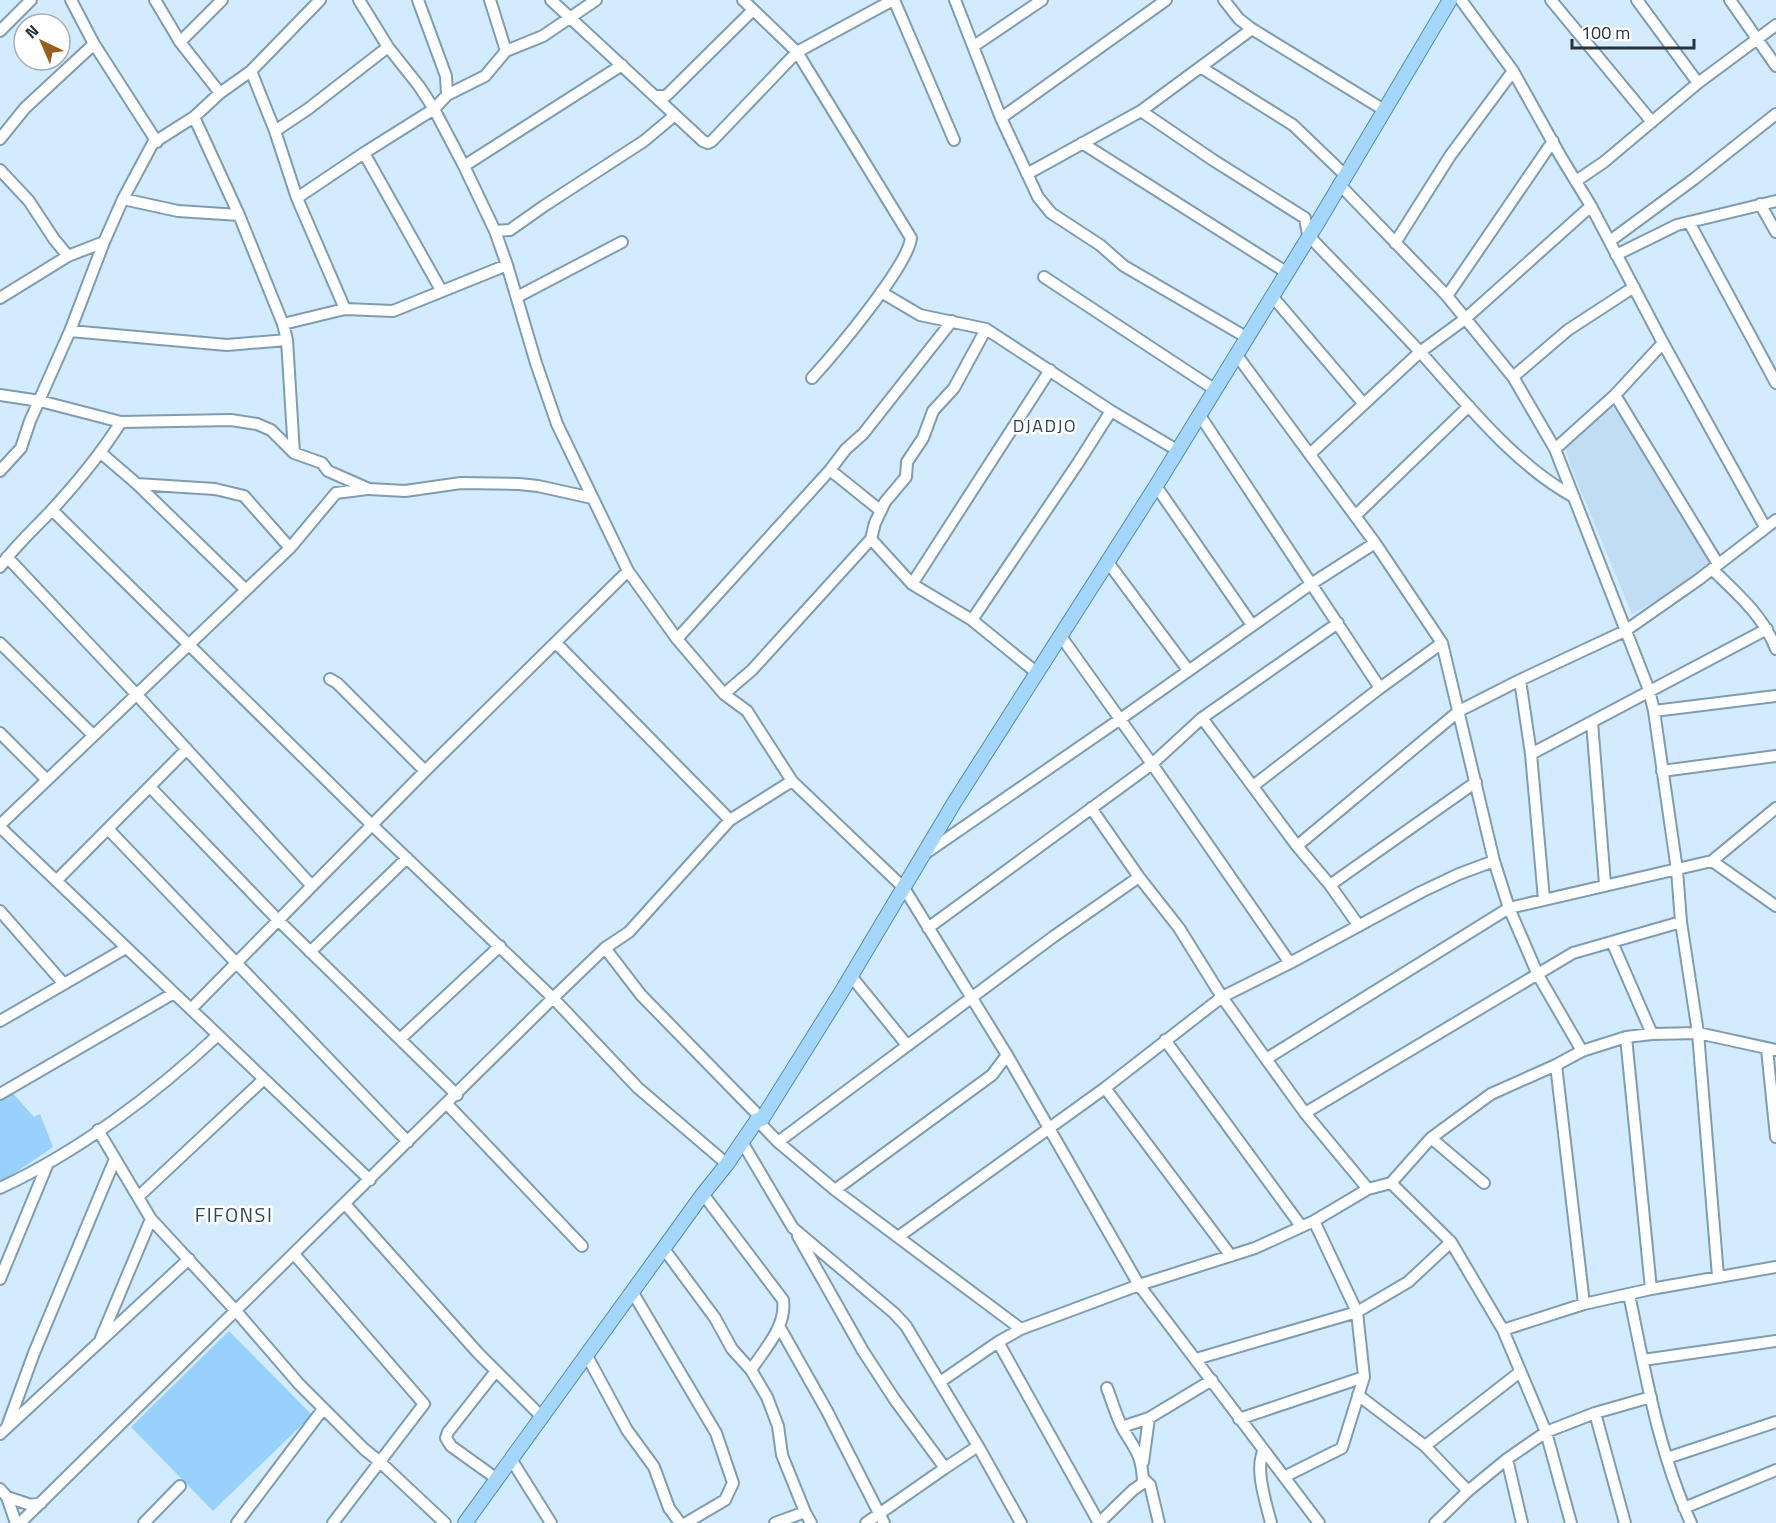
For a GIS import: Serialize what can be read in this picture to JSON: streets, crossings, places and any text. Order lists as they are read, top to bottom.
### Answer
{
  "districts": ["DJADJO", "FIFONSI"],
  "scale_bar": "100 m",
  "north": "top left"
}
